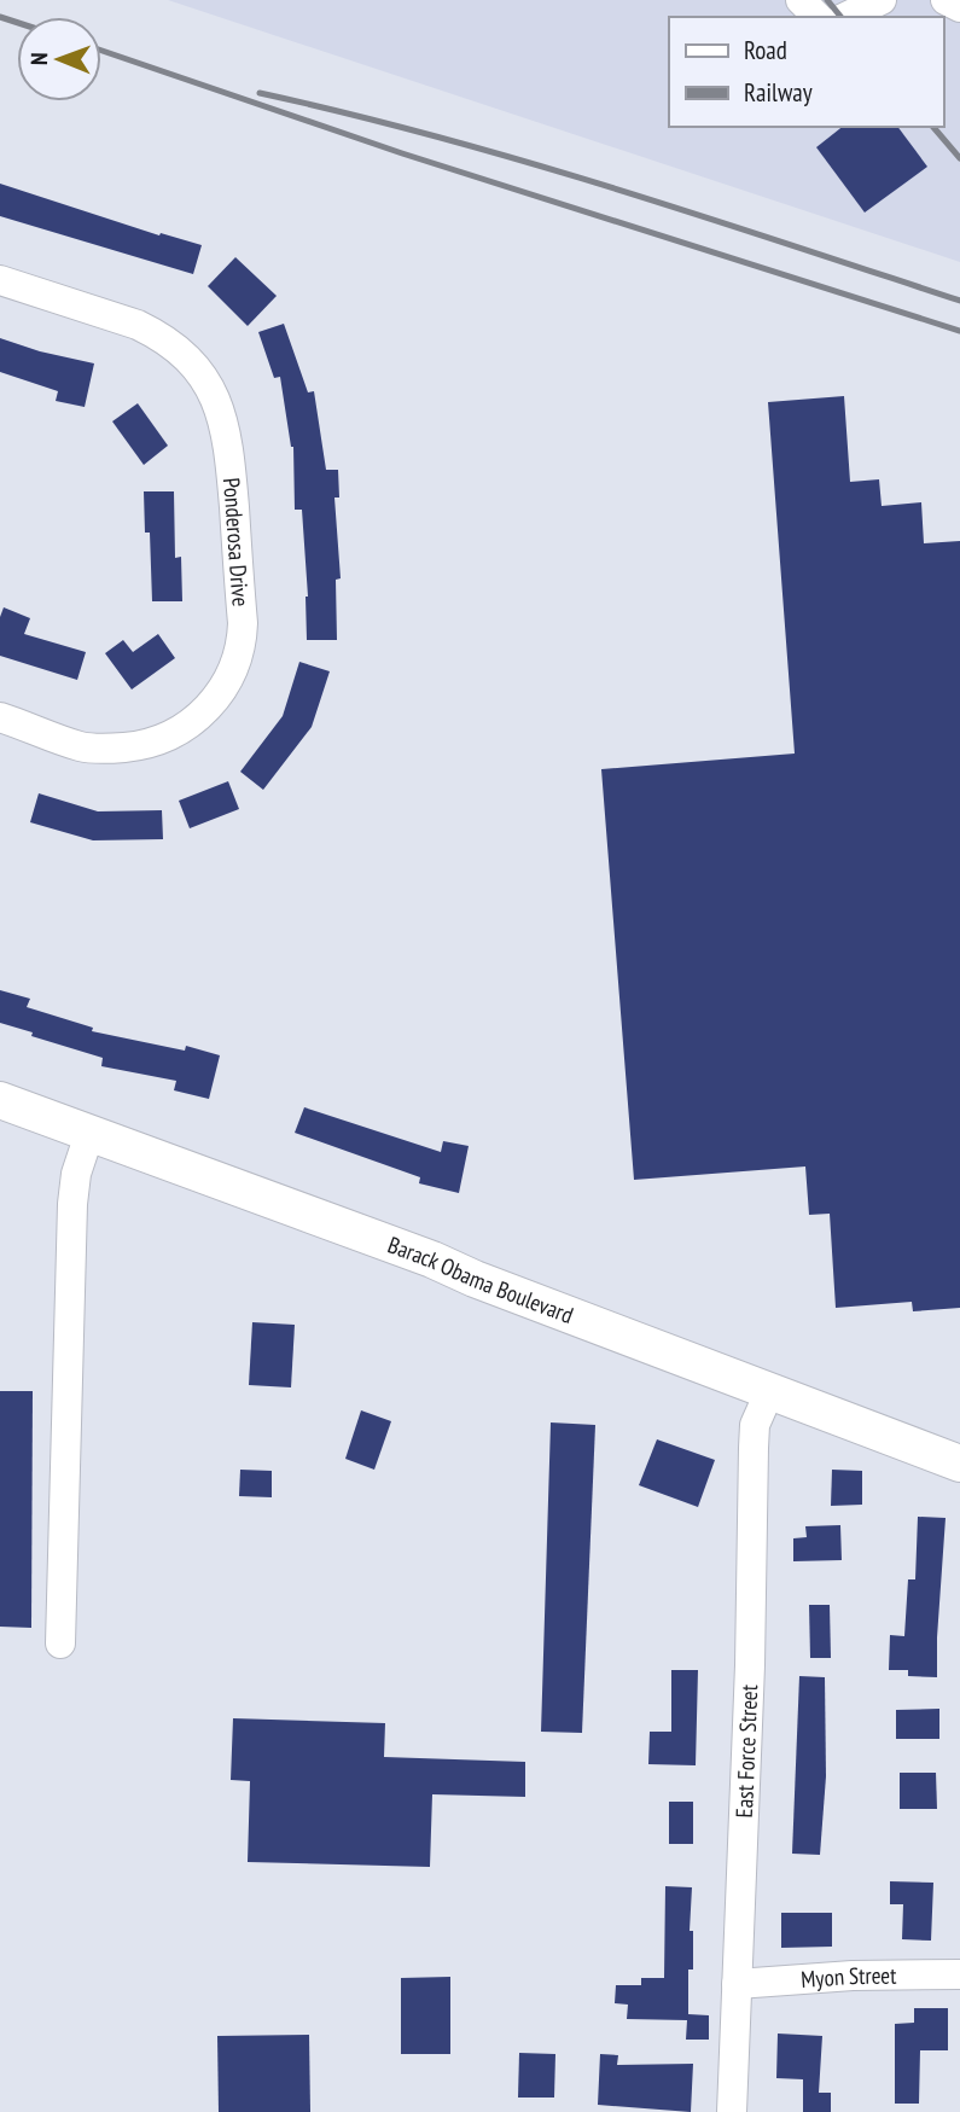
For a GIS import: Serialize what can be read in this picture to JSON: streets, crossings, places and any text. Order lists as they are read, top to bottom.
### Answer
{
  "streets": {
    "main road": ["Barack Obama Boulevard"],
    "street": ["Ponderosa Drive", "East Force Street", "Myon Street"]
  },
  "crossings": [
    ["Barack Obama Boulevard", "East Force Street"],
    ["East Force Street", "Myon Street"]
  ],
  "legend": ["Road", "Railway"],
  "north": "left"
}
